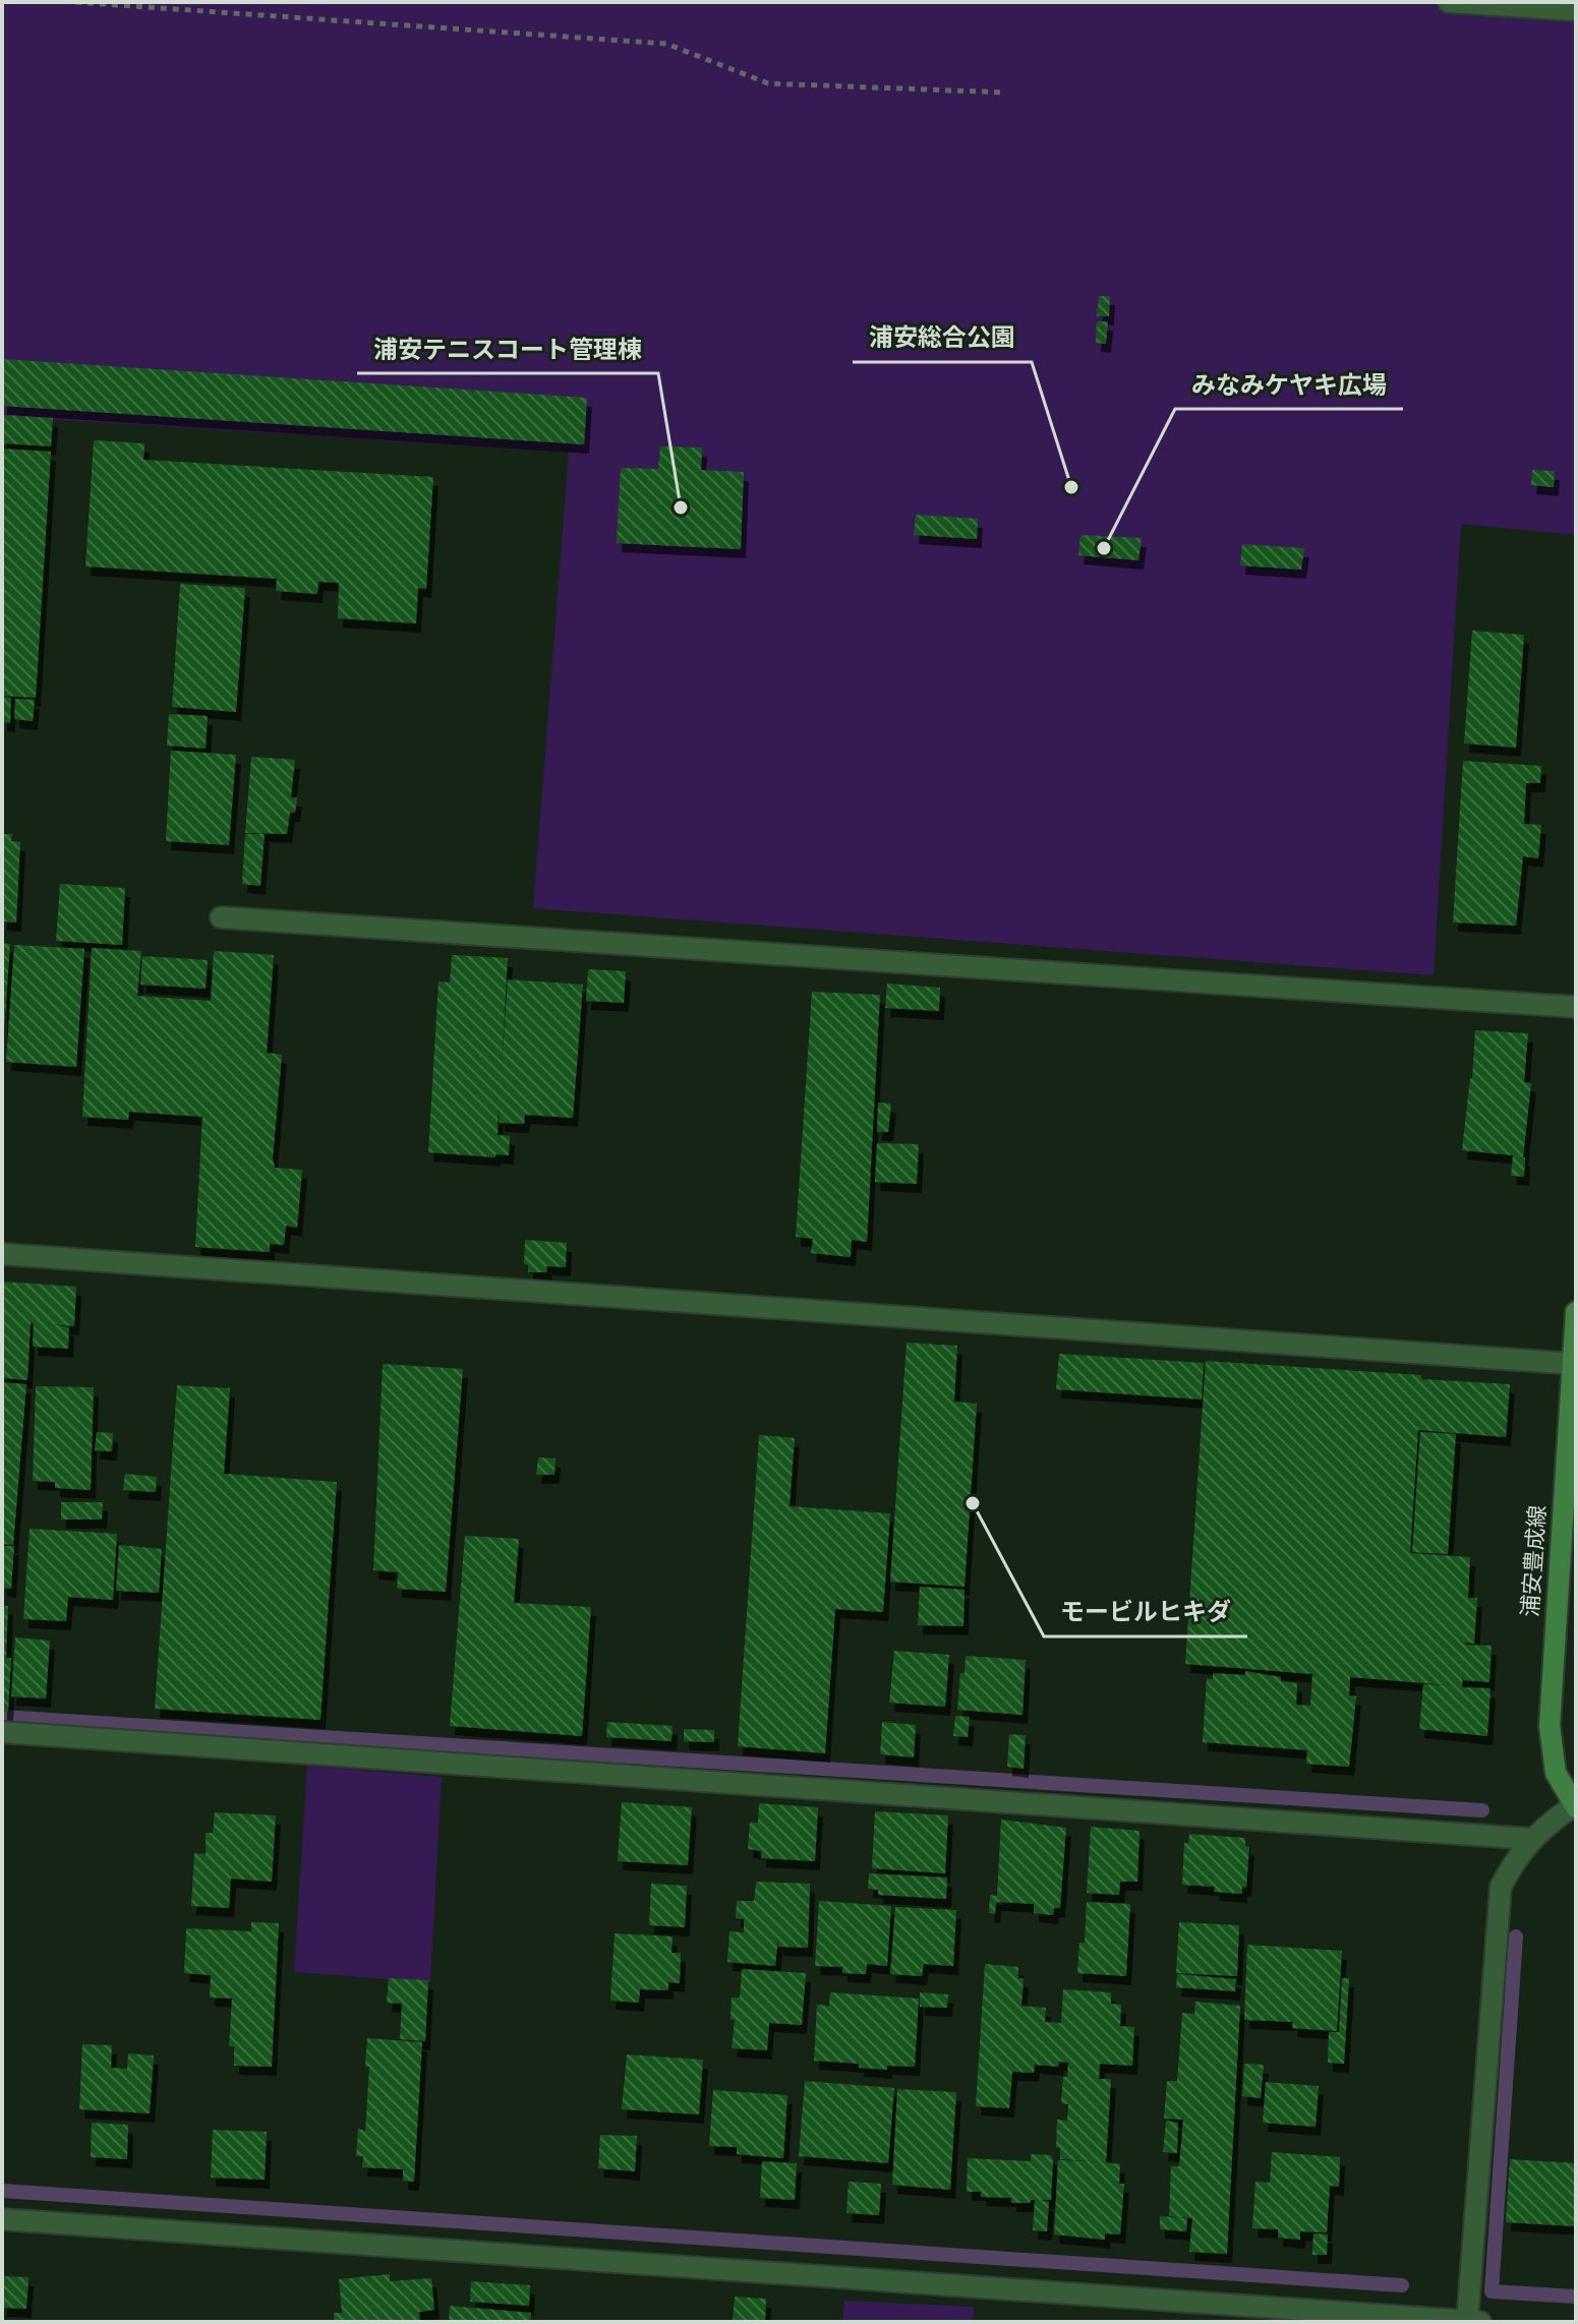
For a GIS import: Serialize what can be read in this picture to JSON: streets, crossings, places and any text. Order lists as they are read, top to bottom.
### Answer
{
  "streets": {
    "main road": ["浦安豊成線"]
  },
  "places": [
    "浦安総合公園",
    "浦安テニスコート管理棟",
    "みなみケヤキ広場",
    "モービルヒキダ"
  ]
}
